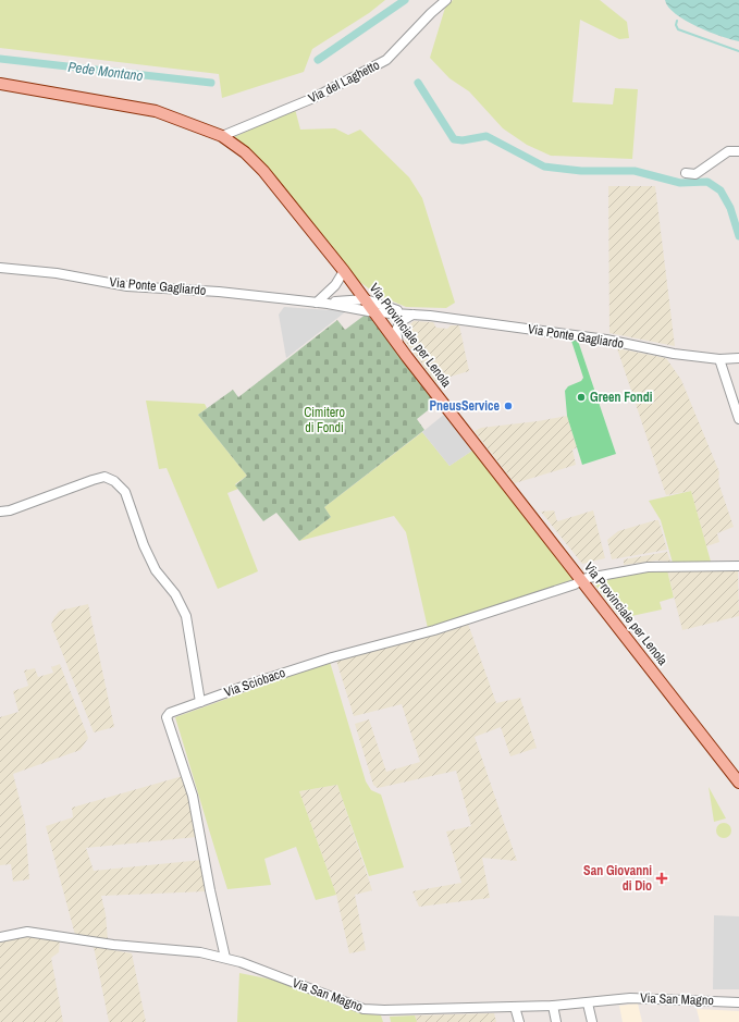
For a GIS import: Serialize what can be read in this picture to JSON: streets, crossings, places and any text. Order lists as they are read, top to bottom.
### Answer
{
  "streets": {
    "main road": ["Via Provinciale per Lenola"],
    "street": [
      "Via del Laghetto",
      "Via Ponte Gagliardo",
      "Via Sciobaco",
      "Via San Magno"
    ]
  },
  "crossings": [
    ["Via del Laghetto", "Via Provinciale per Lenola"],
    ["Via Ponte Gagliardo", "Via Provinciale per Lenola"],
    ["Via Provinciale per Lenola", "Via Sciobaco"],
    ["Via Sciobaco", "Via San Magno"]
  ],
  "water": ["Pede Montano"],
  "parks": ["Cimitero di Fondi"],
  "places": {
    "other": ["Green Fondi", "PneusService"],
    "health": ["San Giovanni di Dio"]
  }
}
